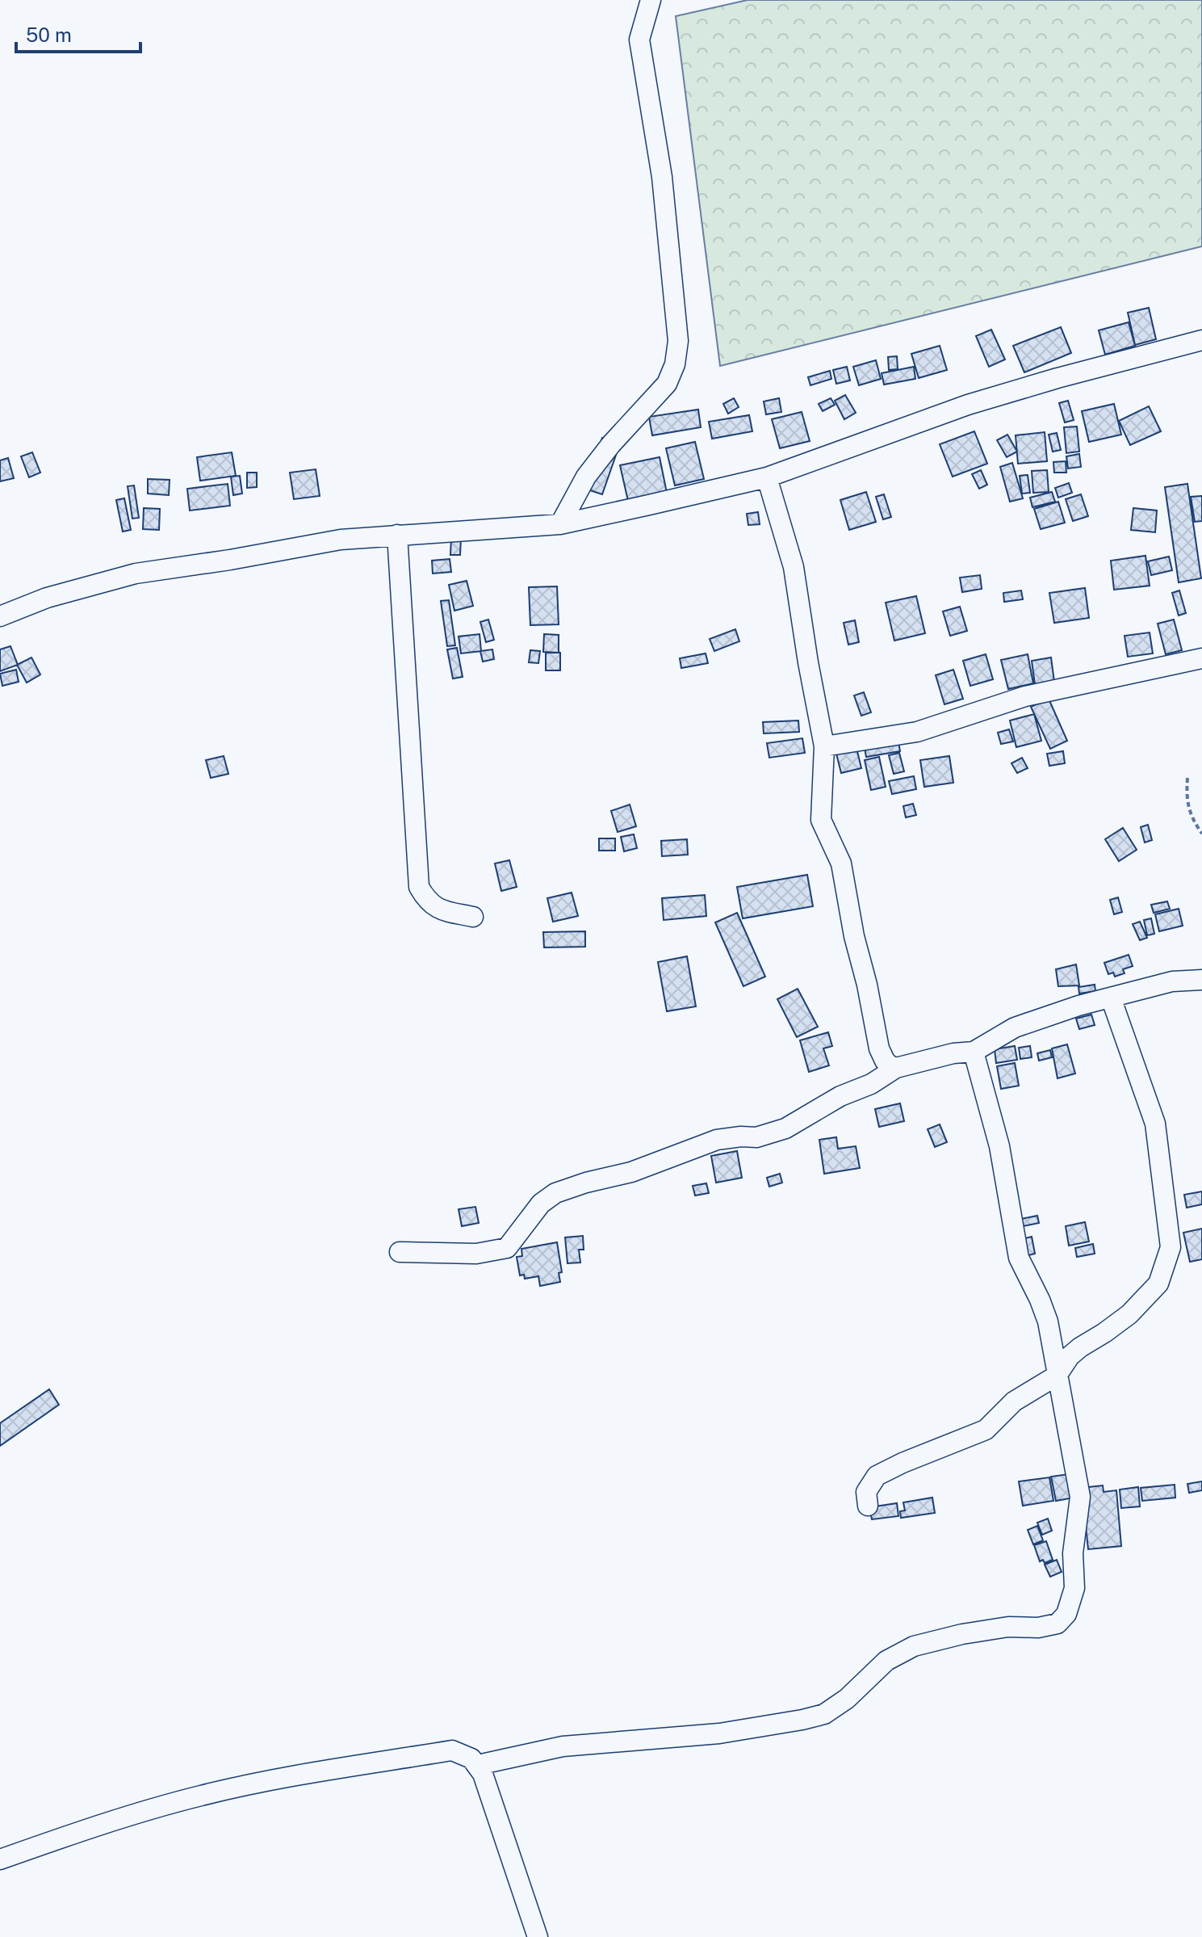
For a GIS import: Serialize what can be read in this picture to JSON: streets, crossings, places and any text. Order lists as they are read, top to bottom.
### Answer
{
  "scale_bar": "50 m"
}
